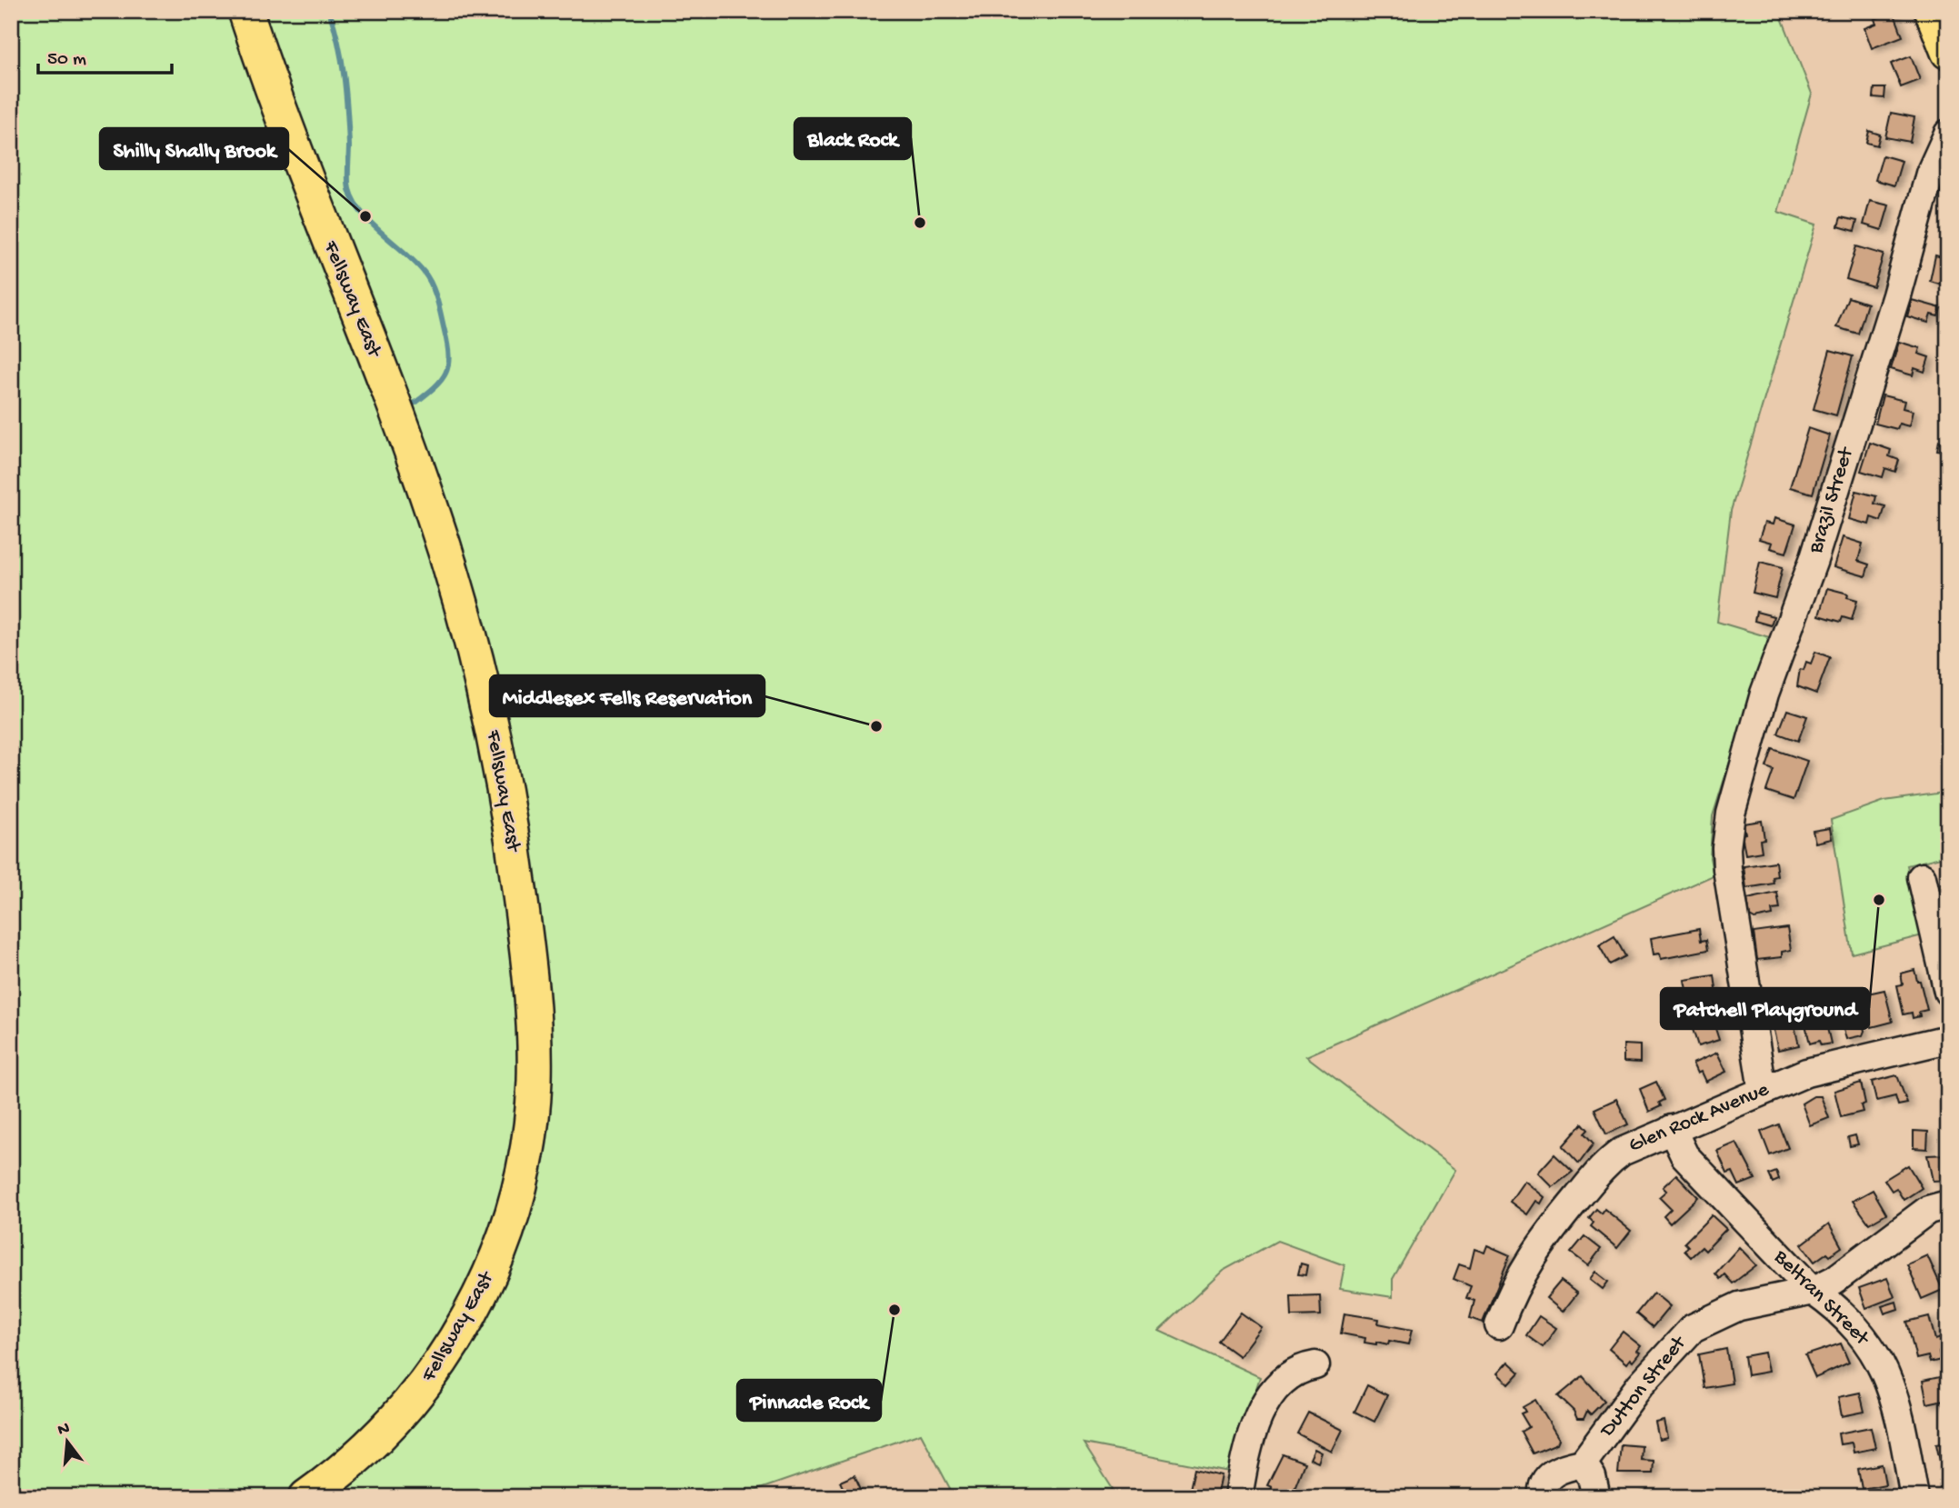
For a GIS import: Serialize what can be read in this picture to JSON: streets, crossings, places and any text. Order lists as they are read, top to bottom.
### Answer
{
  "streets": {
    "main road": ["Fellsway East"],
    "street": [
      "Brazil Street",
      "Glen Rock Avenue",
      "Beltran Street",
      "Dutton Street"
    ]
  },
  "crossings": [
    ["Brazil Street", "Glen Rock Avenue"],
    ["Glen Rock Avenue", "Beltran Street"],
    ["Beltran Street", "Dutton Street"]
  ],
  "places": [
    "Shilly Shally Brook",
    "Black Rock",
    "Middlesex Fells Reservation",
    "Patchell Playground",
    "Pinnacle Rock"
  ],
  "scale_bar": "50 m",
  "north": "top"
}
